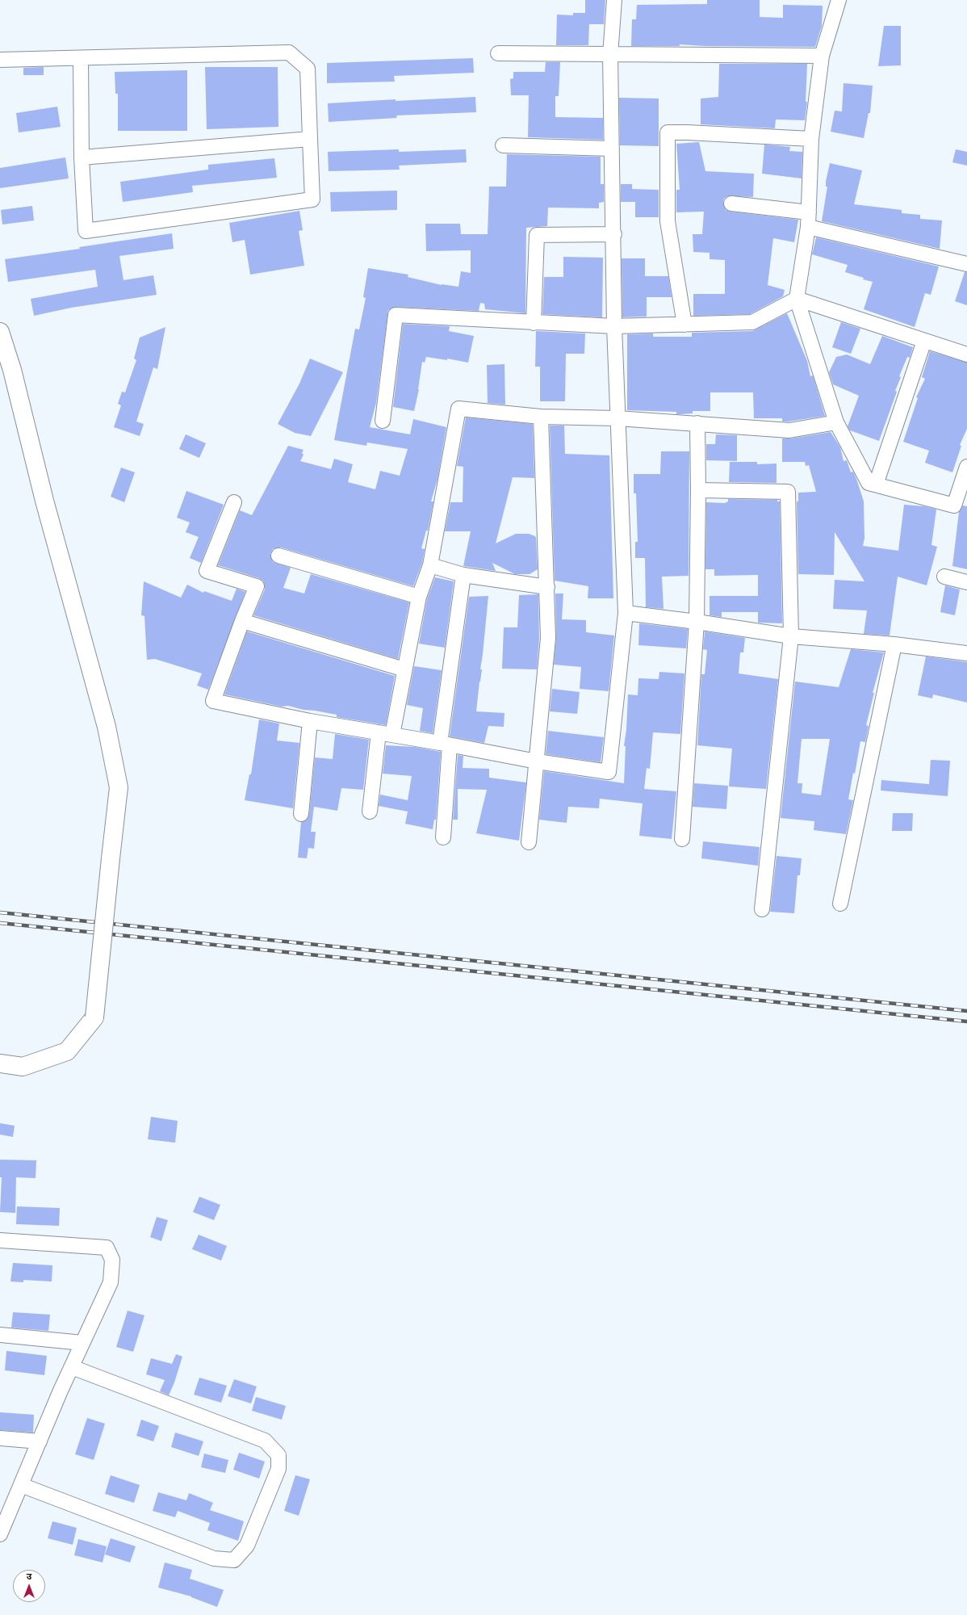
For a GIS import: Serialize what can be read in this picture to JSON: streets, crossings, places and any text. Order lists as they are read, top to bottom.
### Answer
{
  "north": "top"
}
